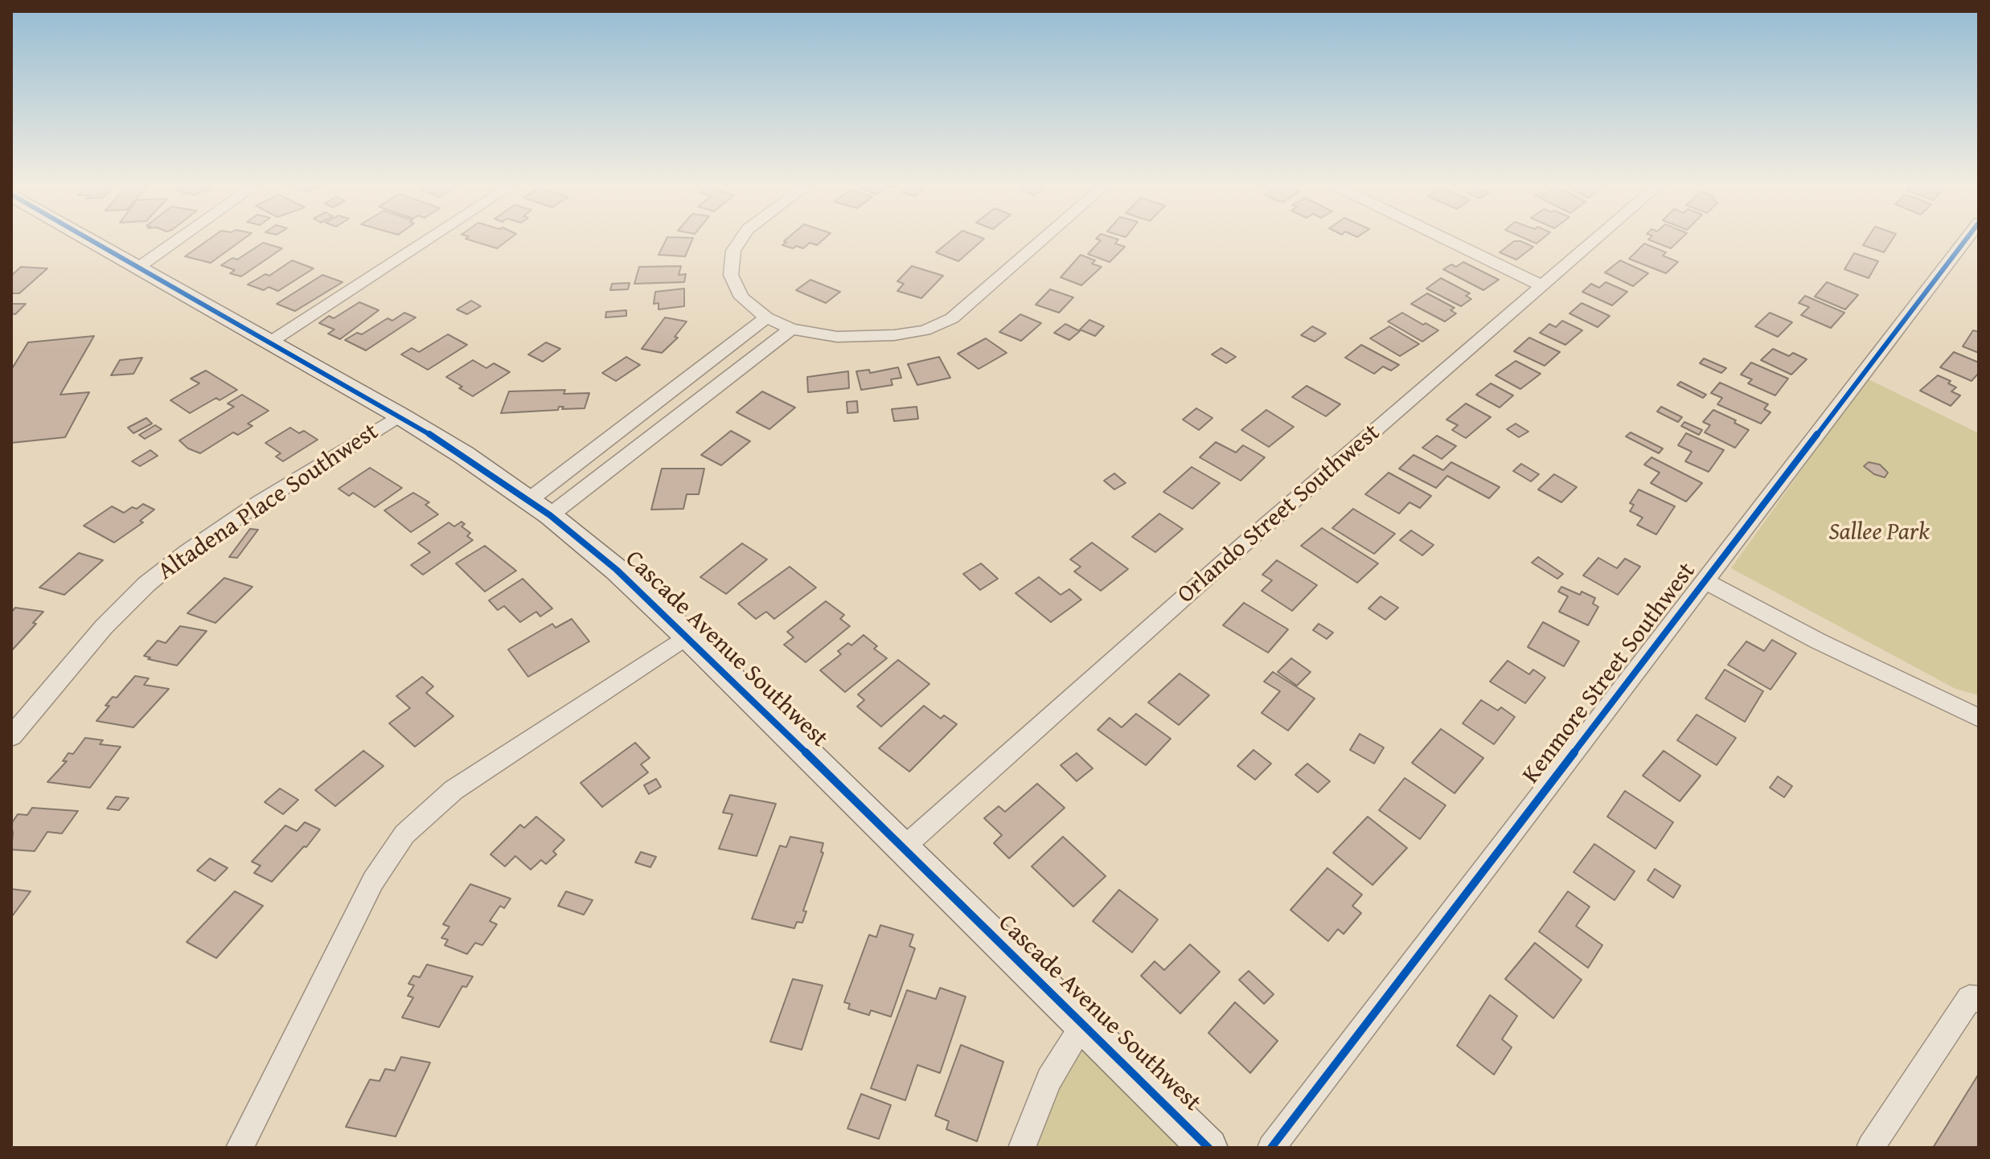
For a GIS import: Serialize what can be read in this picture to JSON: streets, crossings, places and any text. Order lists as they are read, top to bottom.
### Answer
{
  "streets": {
    "main road": ["Cascade Avenue Southwest"],
    "street": ["Altadena Place Southwest", "Orlando Street Southwest", "Kenmore Street Southwest"]
  },
  "crossings": [
    ["Altadena Place Southwest", "Cascade Avenue Southwest"],
    ["Orlando Street Southwest", "Cascade Avenue Southwest"]
  ],
  "parks": ["Sallee Park"]
}
